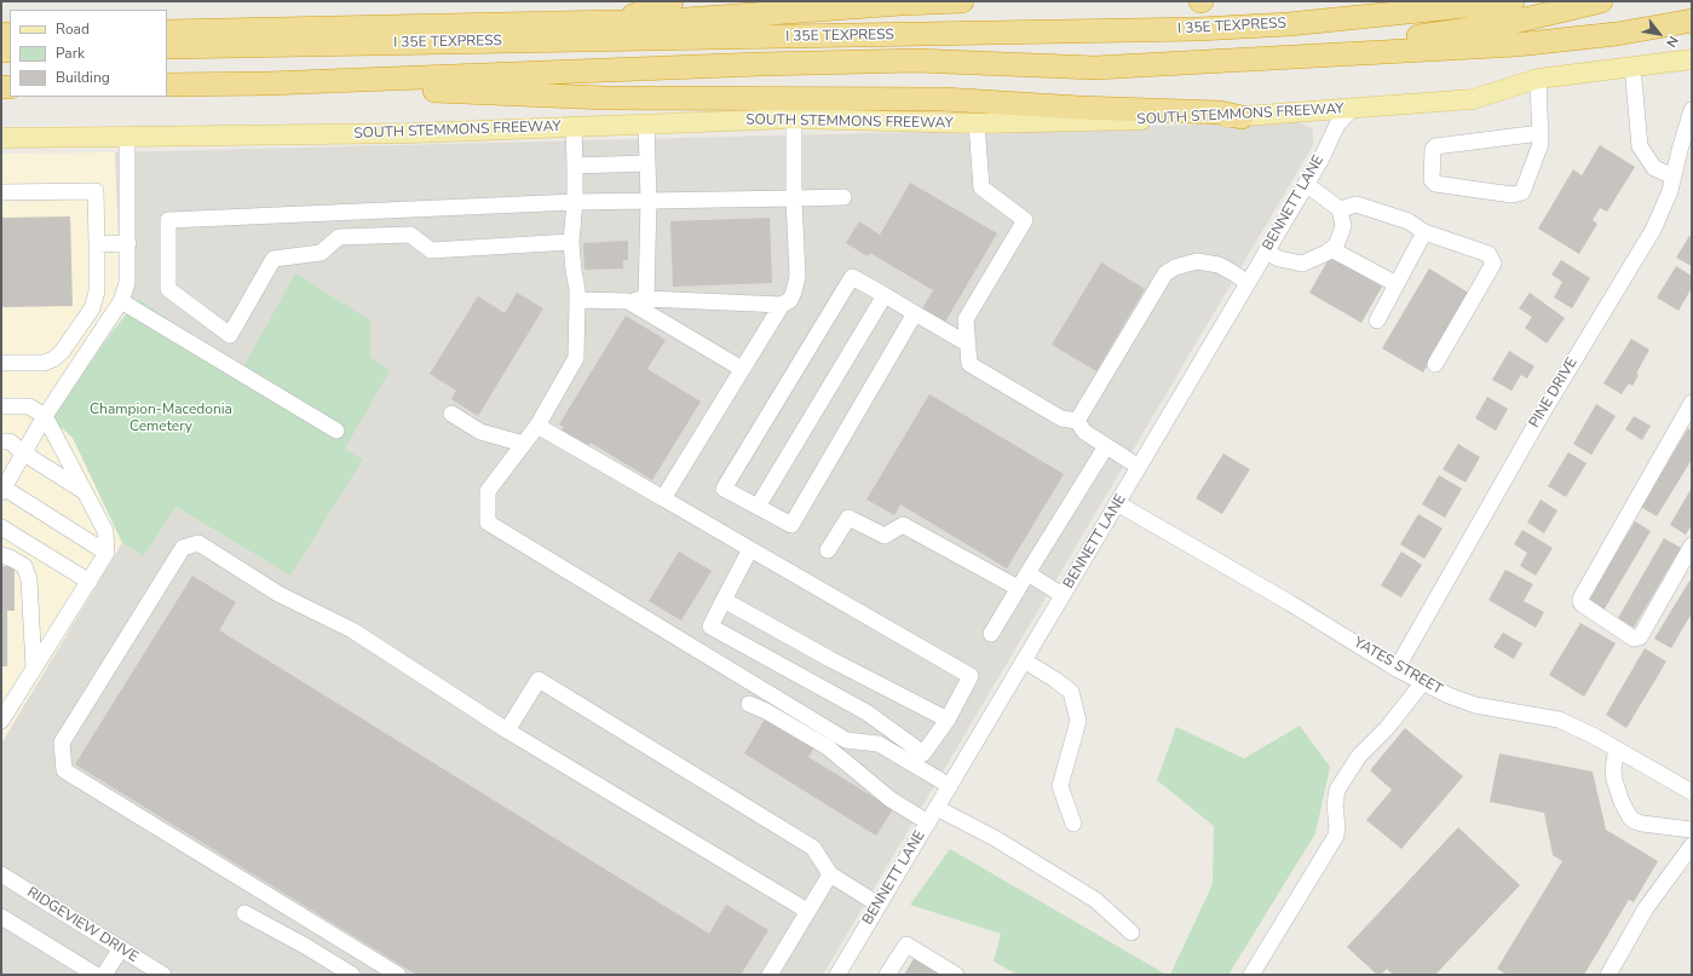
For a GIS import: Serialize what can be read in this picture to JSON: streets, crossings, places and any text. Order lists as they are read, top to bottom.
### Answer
{
  "streets": {
    "highway": ["I 35E TEXPRESS"],
    "main road": ["SOUTH STEMMONS FREEWAY"],
    "street": [
      "BENNETT LANE",
      "PINE DRIVE",
      "YATES STREET",
      "RIDGEVIEW DRIVE"
    ]
  },
  "crossings": [
    ["SOUTH STEMMONS FREEWAY", "BENNETT LANE"],
    ["BENNETT LANE", "YATES STREET"],
    ["PINE DRIVE", "YATES STREET"]
  ],
  "parks": ["Champion-Macedonia Cemetery"],
  "legend": ["Road", "Park", "Building"],
  "north": "bottom right"
}
